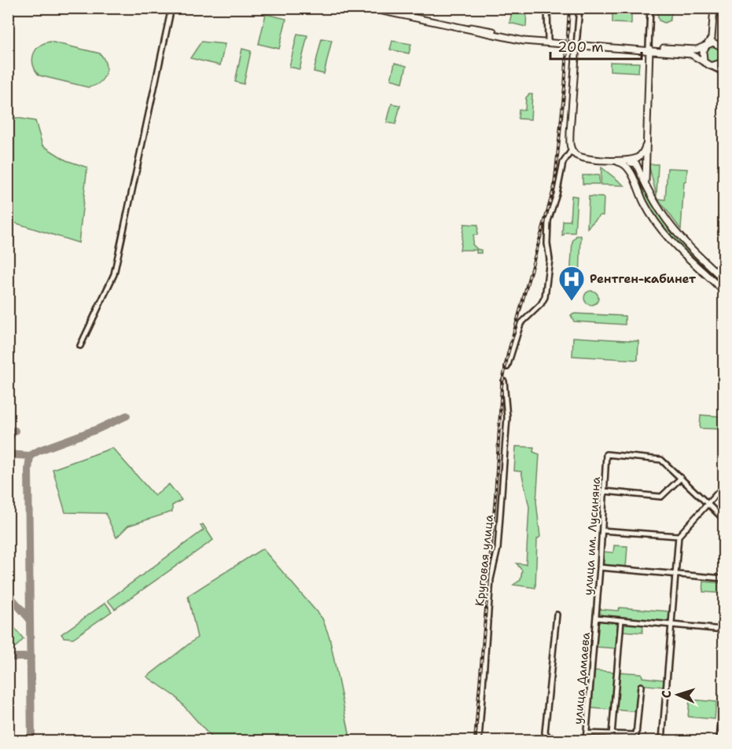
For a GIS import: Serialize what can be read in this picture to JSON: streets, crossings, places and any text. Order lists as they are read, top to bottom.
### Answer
{
  "streets": {
    "street": ["улица им. Лусиняна", "Круговая улица", "улица Дамаева"]
  },
  "crossings": [
    ["улица им. Лусиняна", "улица Дамаева"]
  ],
  "places": {
    "hospital": ["Рентген-кабинет"]
  },
  "scale_bar": "200 m",
  "north": "left"
}
